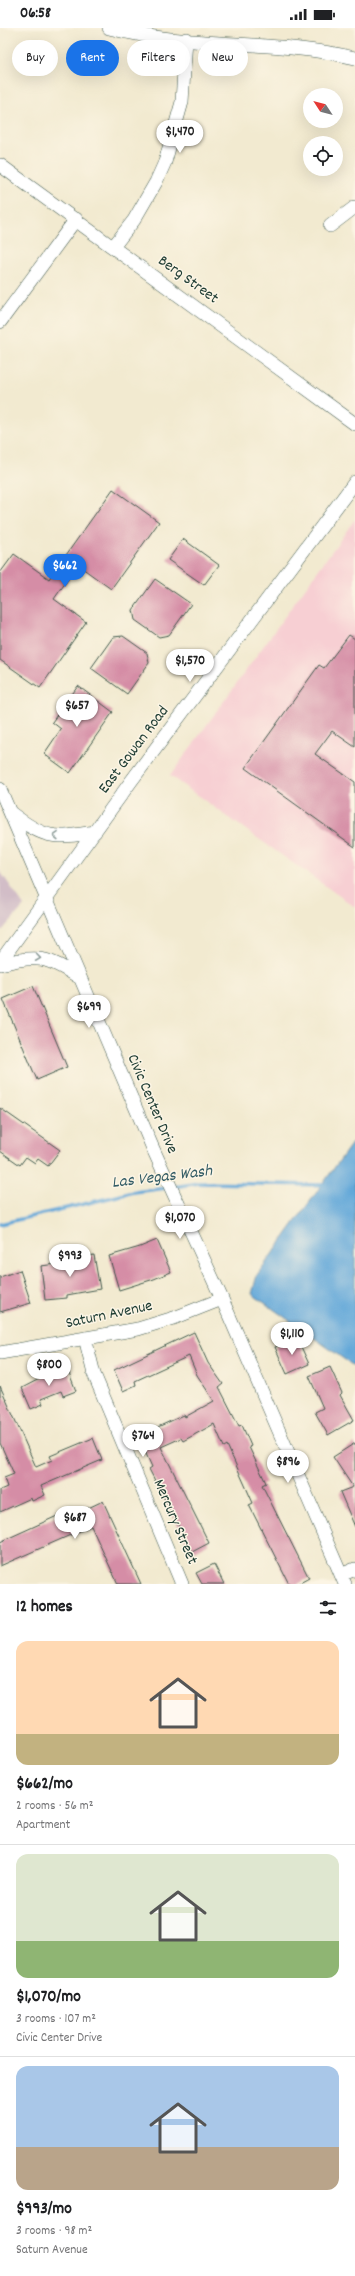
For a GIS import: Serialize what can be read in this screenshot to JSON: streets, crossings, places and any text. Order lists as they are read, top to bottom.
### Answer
{
  "streets": {
    "street": [
      "Berg Street",
      "East Gowan Road",
      "Civic Center Drive",
      "Saturn Avenue",
      "Mercury Street"
    ]
  },
  "crossings": [
    ["East Gowan Road", "Civic Center Drive"],
    ["Civic Center Drive", "Saturn Avenue"],
    ["Saturn Avenue", "Mercury Street"]
  ],
  "water": ["Las Vegas Wash"],
  "north": "top left",
  "page": {
    "status": "06:58",
    "chip": [
      "Buy",
      "Rent",
      "Filters",
      "New"
    ],
    "price": [
      "$1,470",
      "$662",
      "$1,570",
      "$657",
      "$699",
      "$1,070",
      "$993",
      "$1,110",
      "$800",
      "$764",
      "$896",
      "$687"
    ],
    "heading": "12 homes",
    "list": [
      {
        "name": "$662/mo",
        "note": "2 rooms · 56 m² · Apartment"
      },
      {
        "name": "$1,070/mo",
        "note": "3 rooms · 107 m² · Civic Center Drive"
      },
      {
        "name": "$993/mo",
        "note": "3 rooms · 98 m² · Saturn Avenue"
      }
    ]
  }
}
